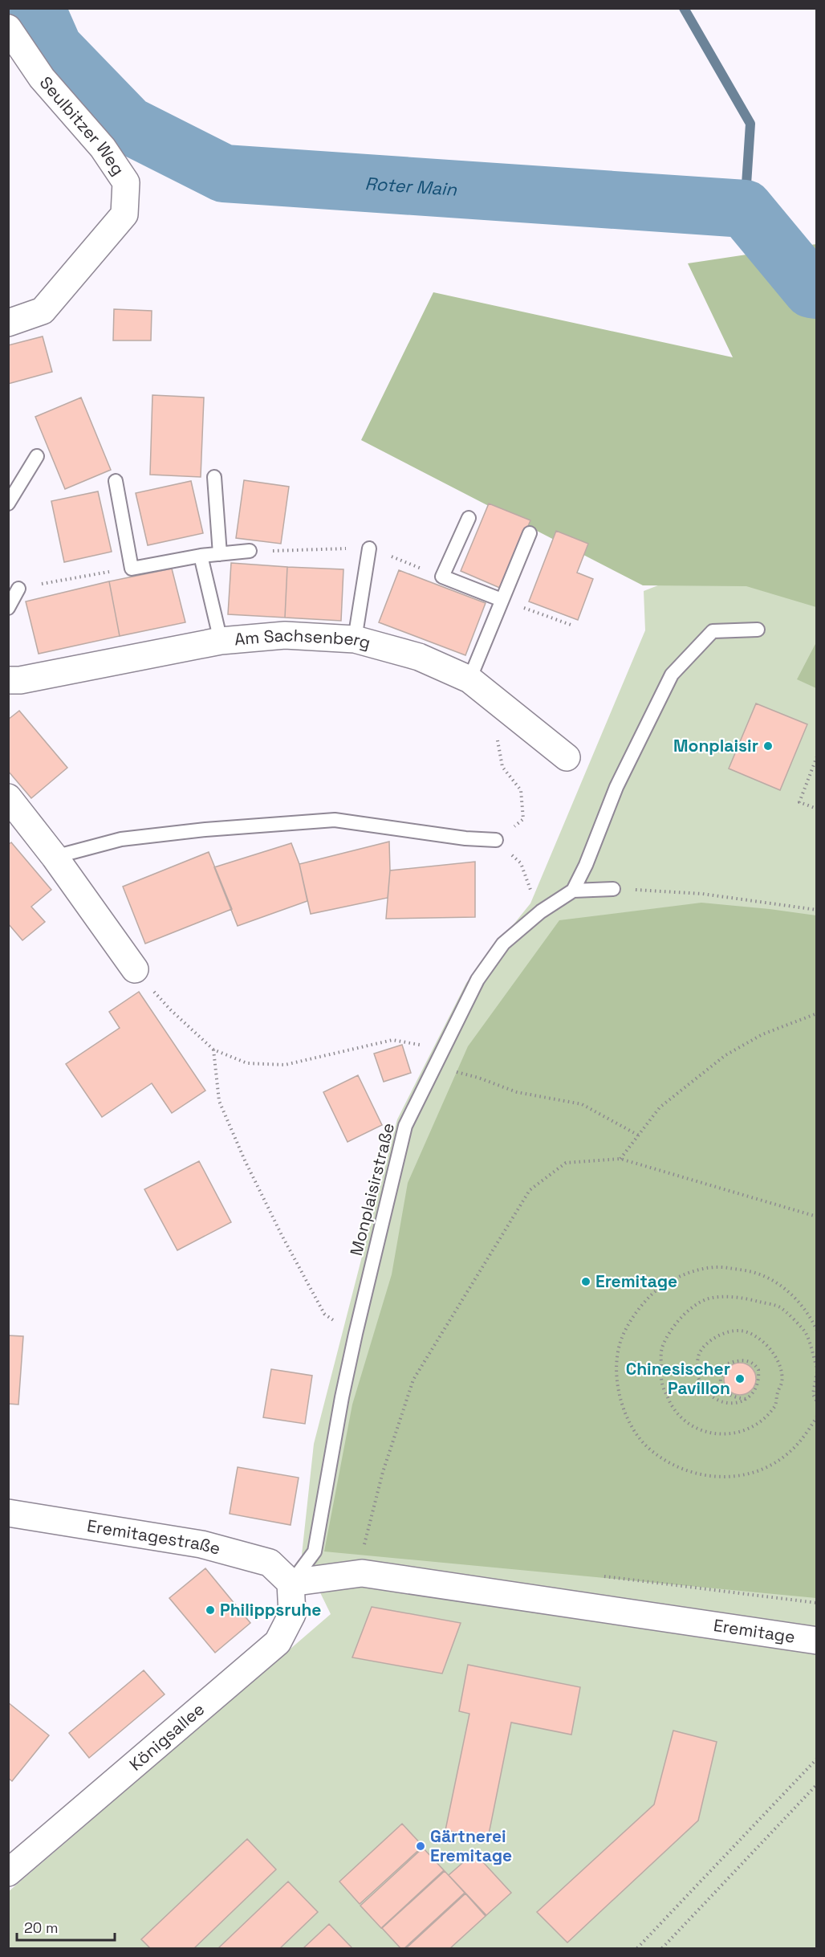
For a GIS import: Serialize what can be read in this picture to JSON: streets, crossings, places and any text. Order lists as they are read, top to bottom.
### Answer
{
  "streets": {
    "street": [
      "Seulbitzer Weg",
      "Am Sachsenberg",
      "Eremitagestraße",
      "Eremitage",
      "Königsallee"
    ],
    "lane": ["Monplaisirstraße"]
  },
  "crossings": [
    ["Monplaisirstraße", "Eremitagestraße"],
    ["Monplaisirstraße", "Eremitage"],
    ["Monplaisirstraße", "Königsallee"],
    ["Eremitagestraße", "Eremitage"],
    ["Eremitagestraße", "Königsallee"],
    ["Eremitage", "Königsallee"]
  ],
  "water": ["Roter Main"],
  "places": [
    "Monplaisir",
    "Eremitage",
    "Chinesischer Pavillon",
    "Philippsruhe",
    "Gärtnerei Eremitage"
  ],
  "scale_bar": "20 m"
}
